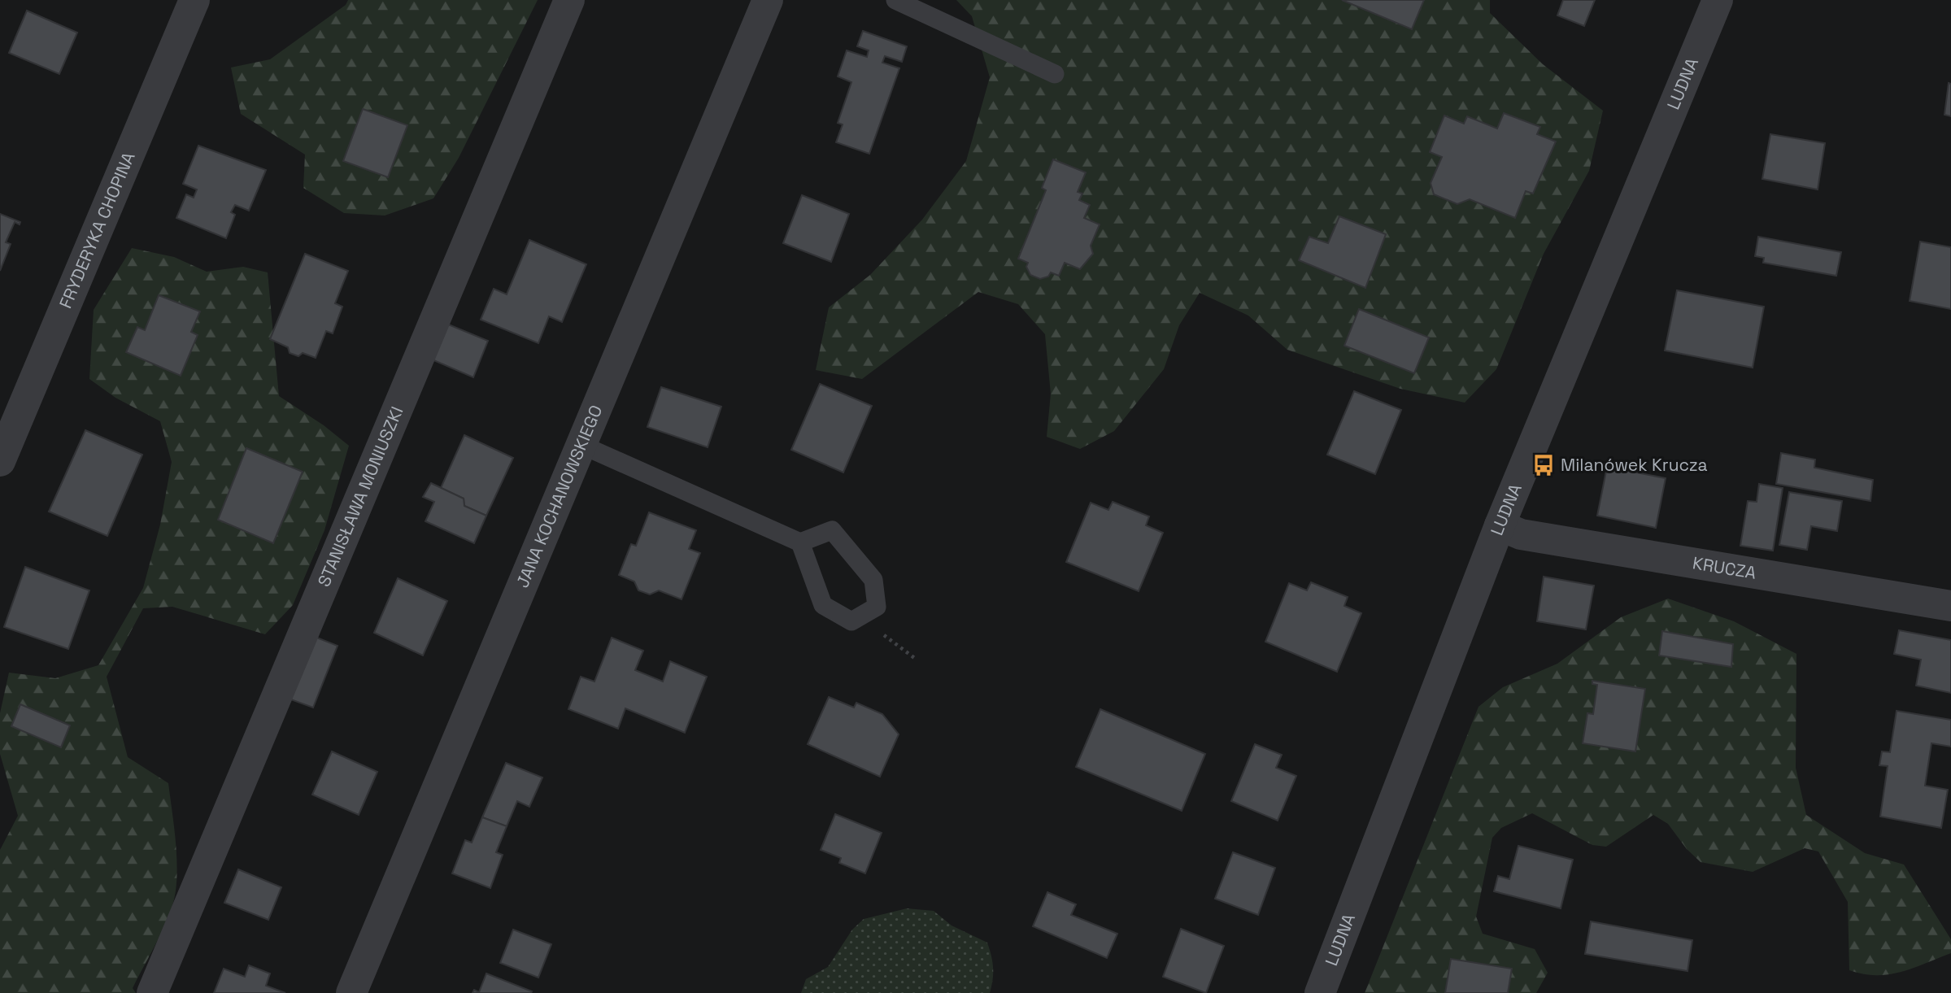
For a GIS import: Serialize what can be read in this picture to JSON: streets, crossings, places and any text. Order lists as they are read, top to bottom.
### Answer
{
  "streets": {
    "street": [
      "LUDNA",
      "FRYDERYKA CHOPINA",
      "STANISŁAWA MONIUSZKI",
      "JANA KOCHANOWSKIEGO",
      "KRUCZA"
    ]
  },
  "crossings": [
    ["LUDNA", "KRUCZA"]
  ],
  "places": {
    "bus stop": ["Milanówek Krucza"]
  }
}
